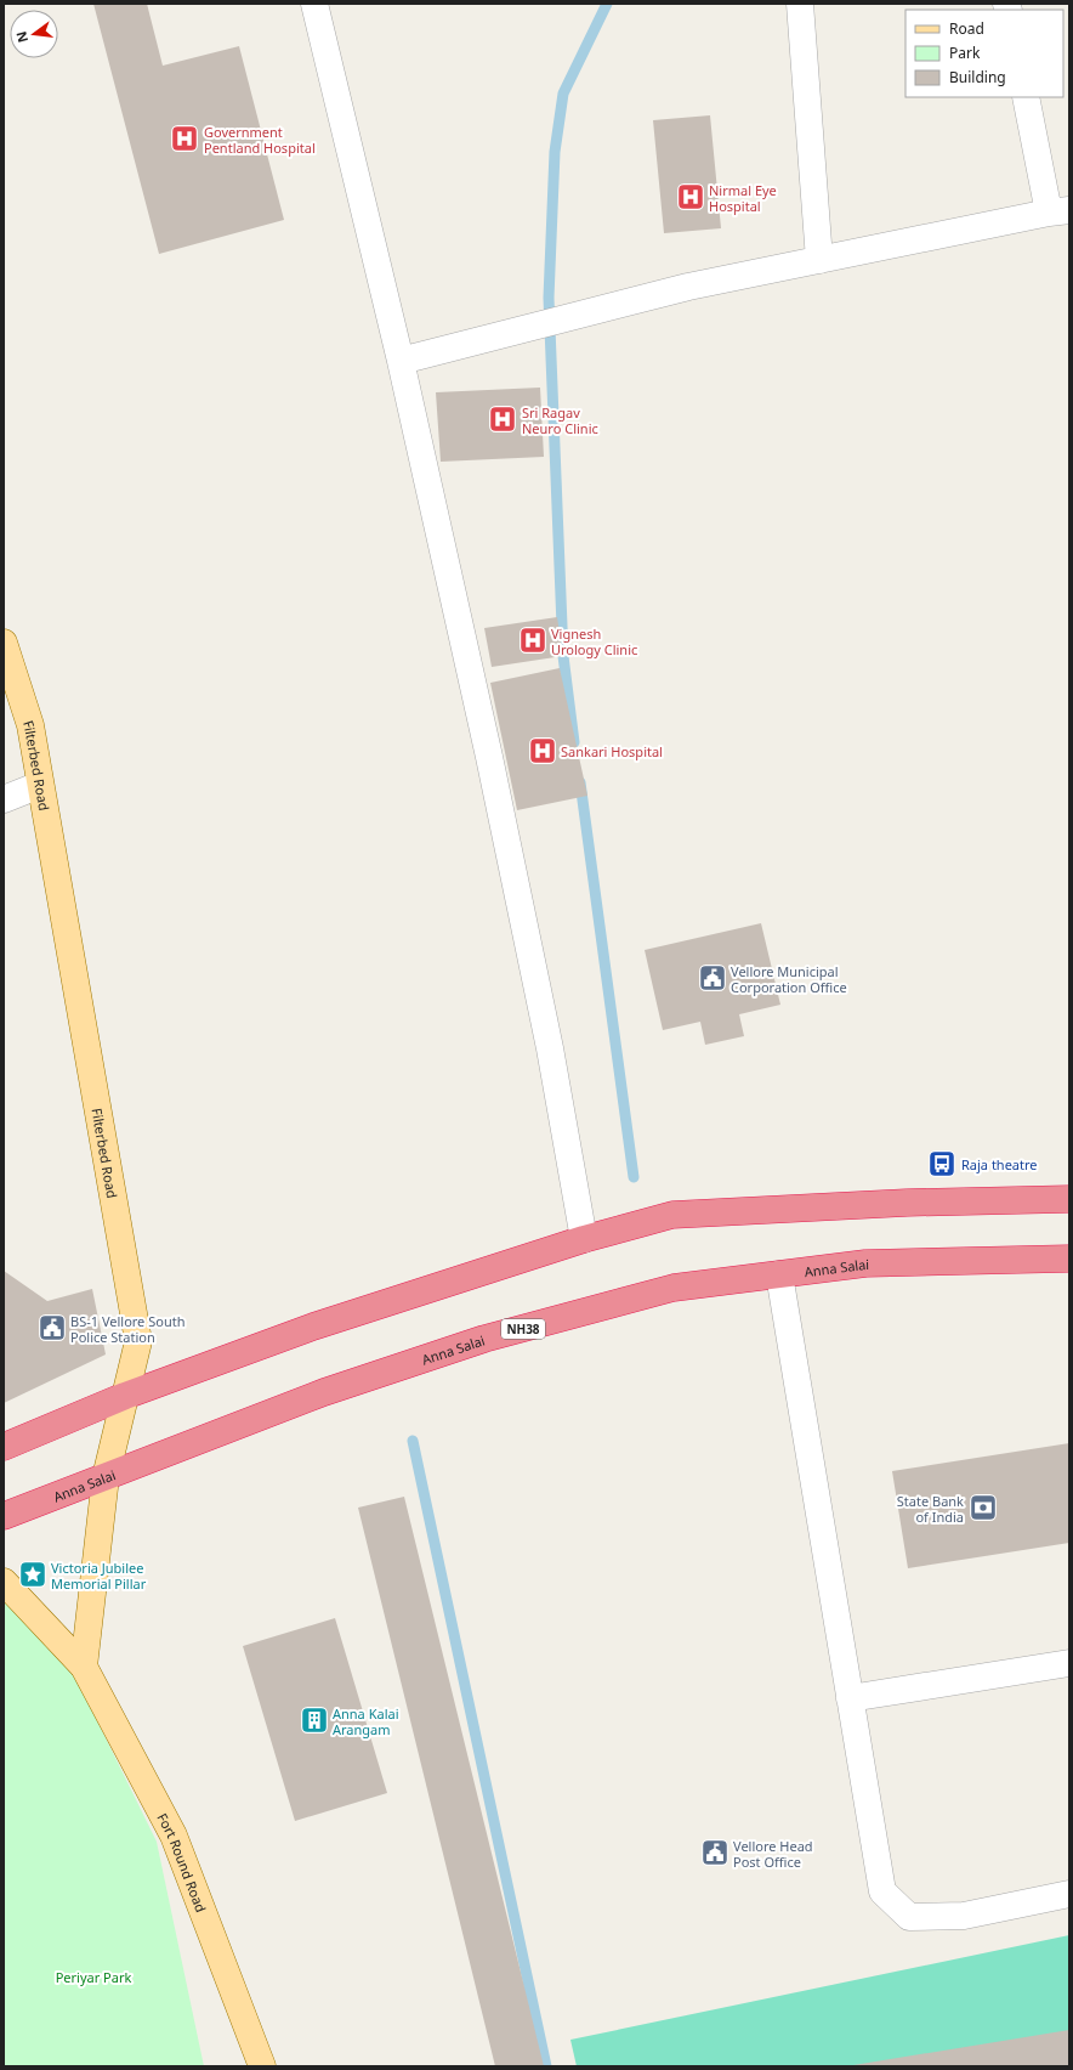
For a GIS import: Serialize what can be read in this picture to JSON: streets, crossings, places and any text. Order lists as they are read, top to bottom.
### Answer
{
  "streets": {
    "highway": ["Anna Salai", "NH38"],
    "main road": ["Filterbed Road", "Fort Round Road"]
  },
  "crossings": [
    ["Filterbed Road", "Anna Salai"],
    ["Filterbed Road", "Fort Round Road"]
  ],
  "parks": ["Periyar Park"],
  "places": {
    "hospital": [
      "Government Pentland Hospital",
      "Nirmal Eye Hospital",
      "Sri Ragav Neuro Clinic",
      "Vignesh Urology Clinic",
      "Sankari Hospital"
    ],
    "public building": ["Vellore Municipal Corporation Office", "BS-1 Vellore South Police Station", "Vellore Head Post Office"],
    "bus stop": ["Raja theatre"],
    "bank": ["State Bank of India"],
    "place": ["Victoria Jubilee Memorial Pillar"],
    "building": ["Anna Kalai Arangam"]
  },
  "legend": ["Road", "Park", "Building"],
  "north": "left"
}
